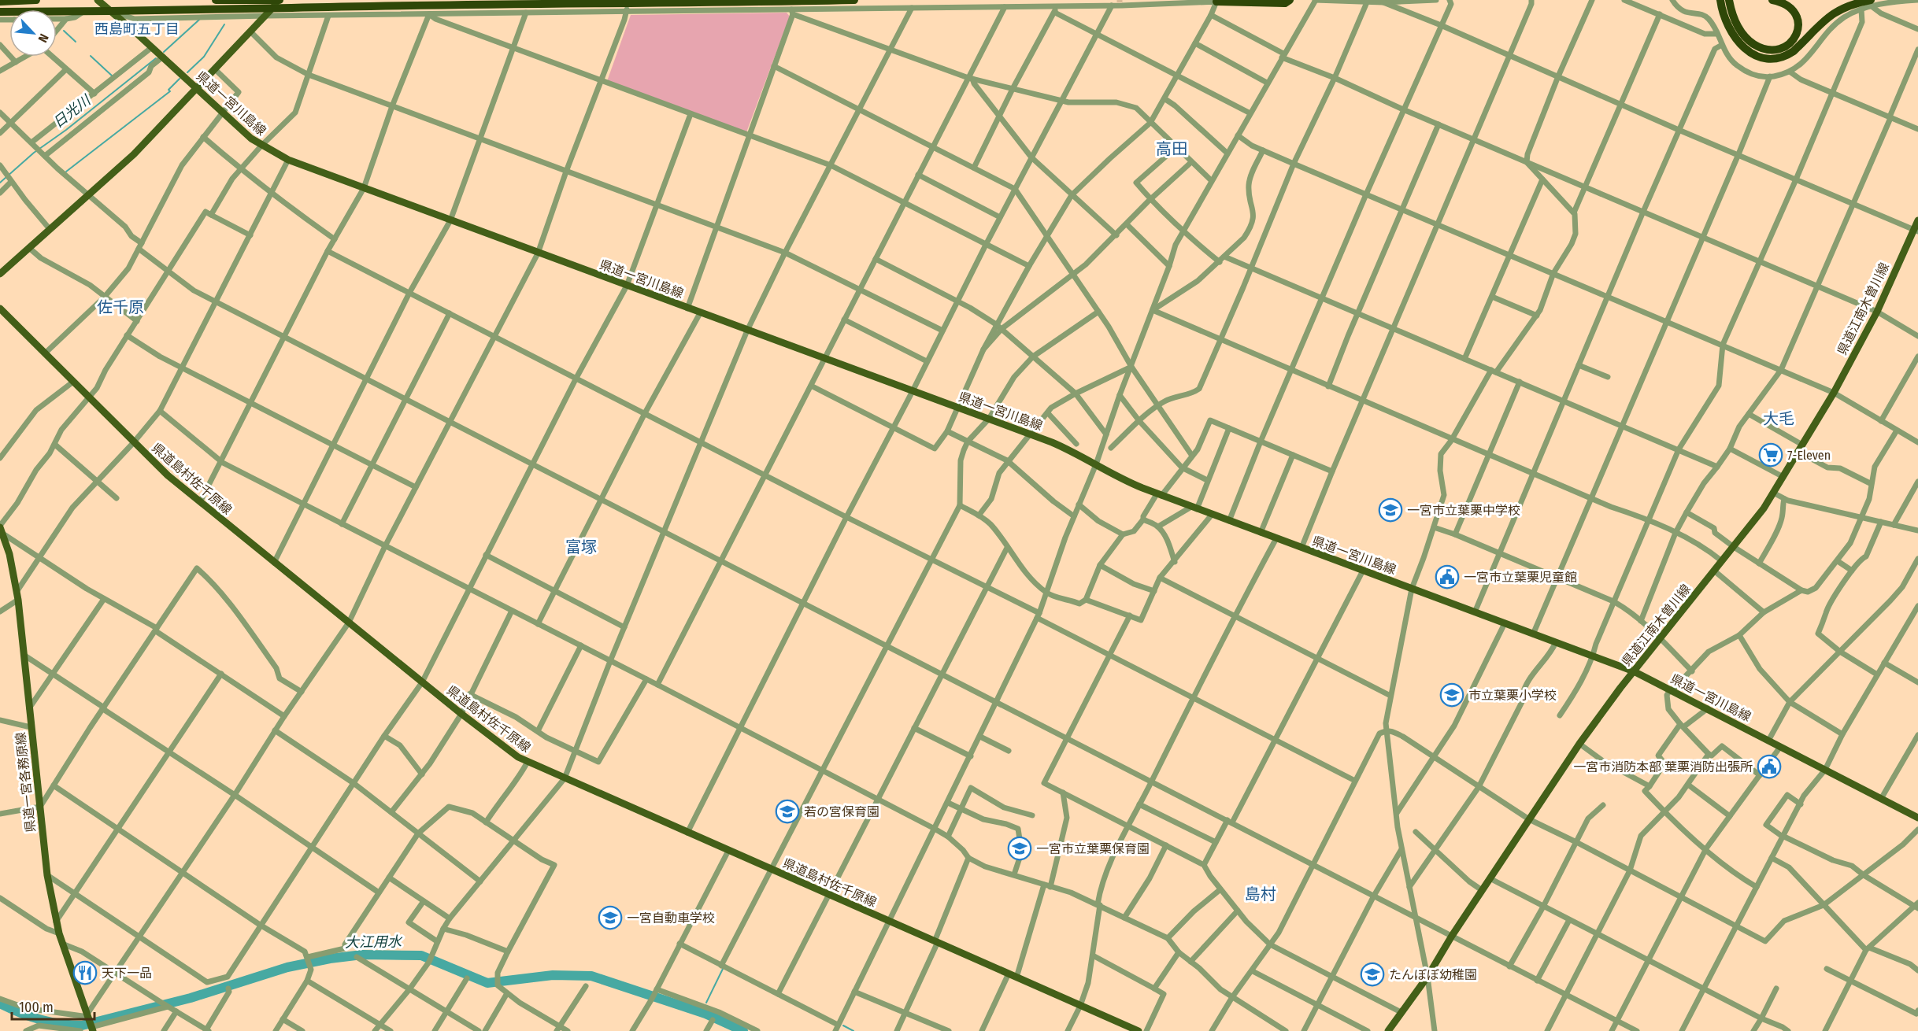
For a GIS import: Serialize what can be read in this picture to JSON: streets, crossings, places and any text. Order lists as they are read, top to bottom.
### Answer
{
  "streets": {
    "main road": [
      "県道一宮川島線",
      "県道江南木曽川線",
      "県道島村佐千原線",
      "県道一宮各務原線"
    ]
  },
  "crossings": [
    ["県道一宮川島線", "県道江南木曽川線"]
  ],
  "districts": [
    "西島町五丁目",
    "高田",
    "佐千原",
    "大毛",
    "富塚",
    "島村"
  ],
  "water": ["日光川", "大江用水"],
  "places": {
    "supermarket": ["7-Eleven"],
    "school or university": [
      "一宮市立葉栗中学校",
      "市立葉栗小学校",
      "若の宮保育園",
      "一宮市立葉栗保育園",
      "一宮自動車学校",
      "たんぽぽ幼稚園"
    ],
    "public building": ["一宮市立葉栗児童館", "一宮市消防本部 葉栗消防出張所"],
    "restaurant": ["天下一品"]
  },
  "scale_bar": "100 m",
  "north": "bottom right"
}
